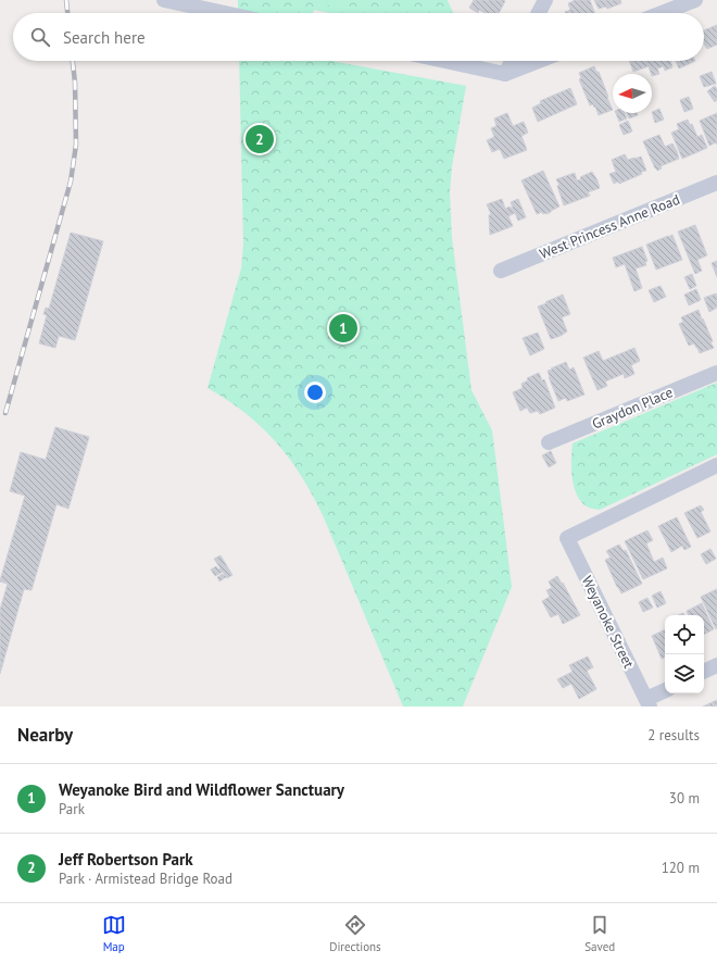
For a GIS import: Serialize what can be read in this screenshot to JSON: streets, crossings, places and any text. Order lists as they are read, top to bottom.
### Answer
{
  "streets": {
    "street": ["West Princess Anne Road", "Graydon Place", "Weyanoke Street"]
  },
  "north": "left",
  "page": {
    "search": "Search here",
    "pins": ["2", "1"],
    "heading": ["Nearby", "2 results"],
    "list": [
      {
        "mark": "1",
        "name": "Weyanoke Bird and Wildflower Sanctuary",
        "note": "Park",
        "value": "30 m"
      },
      {
        "mark": "2",
        "name": "Jeff Robertson Park",
        "note": "Park · Armistead Bridge Road",
        "value": "120 m"
      }
    ],
    "nav": ["Map", "Directions", "Saved"]
  }
}
